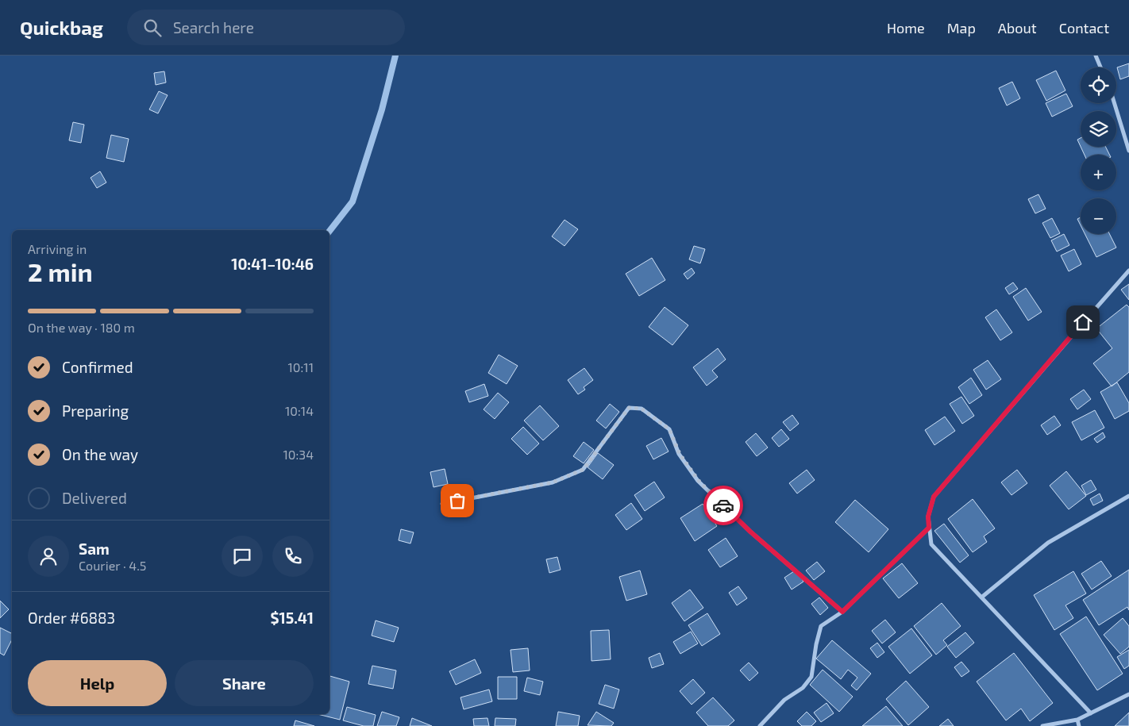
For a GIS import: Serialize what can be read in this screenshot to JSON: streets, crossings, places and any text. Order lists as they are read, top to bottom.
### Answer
{
  "page": {
    "header": "Quickbag",
    "search": "Search here",
    "nav": [
      "Home",
      "Map",
      "About",
      "Contact"
    ],
    "map_buttons": ["+", "−"],
    "heading": ["2 min", "Arriving in", "10:41–10:46"],
    "panel": [
      "Sam",
      "Courier · 4.5",
      "Order #6883",
      "$15.41"
    ],
    "bar": "On the way · 180 m",
    "list": [
      ["Confirmed", "10:11"],
      ["Preparing", "10:14"],
      ["On the way", "10:34"],
      "Delivered"
    ],
    "buttons": ["Help", "Share"]
  }
}
